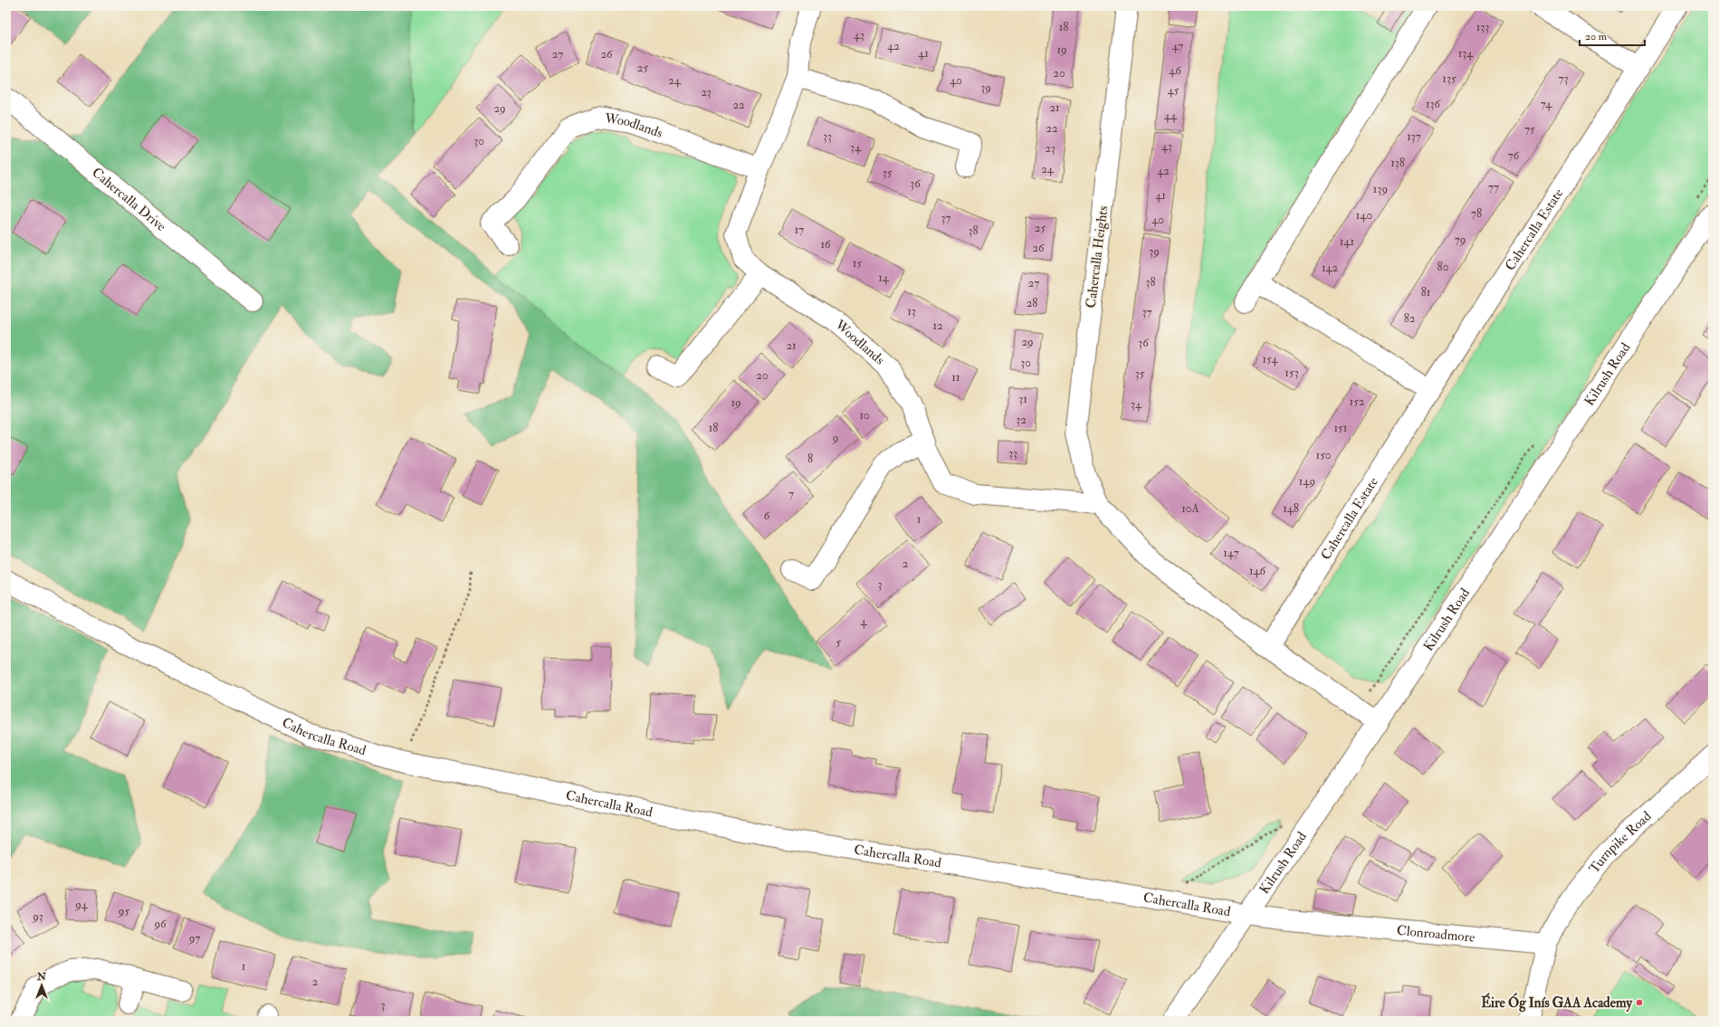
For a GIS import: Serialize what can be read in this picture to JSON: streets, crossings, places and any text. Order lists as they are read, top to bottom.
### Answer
{
  "streets": {
    "street": [
      "Woodlands",
      "Cahercalla Drive",
      "Cahercalla Estate",
      "Cahercalla Heights",
      "Kilrush Road",
      "Cahercalla Road",
      "Turnpike Road",
      "Clonroadmore"
    ]
  },
  "crossings": [
    ["Woodlands", "Cahercalla Heights"],
    ["Kilrush Road", "Cahercalla Road"],
    ["Kilrush Road", "Clonroadmore"],
    ["Cahercalla Road", "Clonroadmore"],
    ["Turnpike Road", "Clonroadmore"]
  ],
  "places": ["Éire Óg Inís GAA Academy"],
  "house_numbers": [
    "18",
    "133",
    "43",
    "42",
    "47",
    "19",
    "41",
    "134",
    "27",
    "26",
    "25",
    "46",
    "20",
    "135",
    "73",
    "24",
    "40",
    "39",
    "45",
    "23",
    "136",
    "74",
    "22",
    "21",
    "29",
    "44",
    "22",
    "75",
    "33",
    "137",
    "30",
    "43",
    "34",
    "23",
    "76",
    "138",
    "24",
    "42",
    "35",
    "36",
    "77",
    "139",
    "41",
    "78",
    "140",
    "37",
    "40",
    "25",
    "17",
    "38",
    "79",
    "141",
    "16",
    "26",
    "39",
    "15",
    "80",
    "142",
    "14",
    "38",
    "27",
    "81",
    "28",
    "13",
    "37",
    "82",
    "12",
    "29",
    "36",
    "21",
    "154",
    "30",
    "153",
    "35",
    "20",
    "11",
    "31",
    "152",
    "19",
    "34",
    "10",
    "32",
    "18",
    "151",
    "9",
    "33",
    "150",
    "8",
    "149",
    "7",
    "10A",
    "148",
    "6",
    "1",
    "147",
    "2",
    "146",
    "3",
    "4",
    "5",
    "94",
    "95",
    "93",
    "96",
    "97",
    "1",
    "2",
    "3"
  ],
  "scale_bar": "20 m",
  "north": "top"
}
